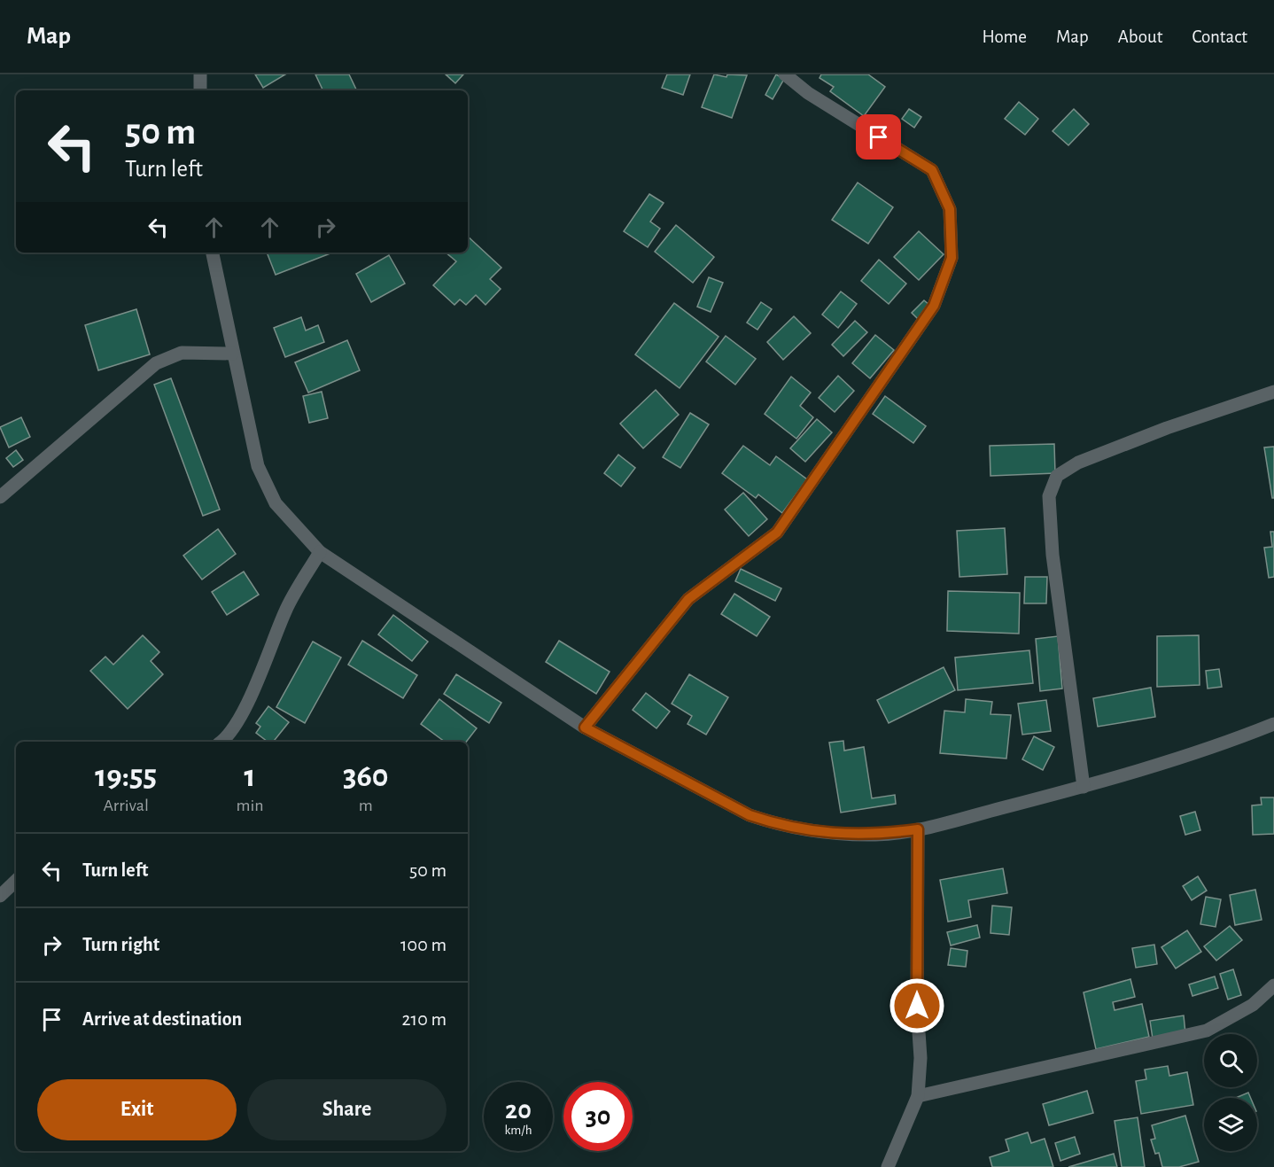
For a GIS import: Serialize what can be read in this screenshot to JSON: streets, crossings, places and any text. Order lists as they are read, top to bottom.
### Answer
{
  "page": {
    "header": "Map",
    "nav": [
      "Home",
      "Map",
      "About",
      "Contact"
    ],
    "turn": ["50 m", "Turn left"],
    "eta": [
      "19:55",
      "Arrival",
      "1",
      "min",
      "360",
      "m"
    ],
    "list": [
      {
        "name": "Turn left",
        "value": "50 m"
      },
      {
        "name": "Turn right",
        "value": "100 m"
      },
      {
        "name": "Arrive at destination",
        "value": "210 m"
      }
    ],
    "buttons": ["Exit", "Share"],
    "speed": "20 km/h",
    "limit": "30"
  }
}
